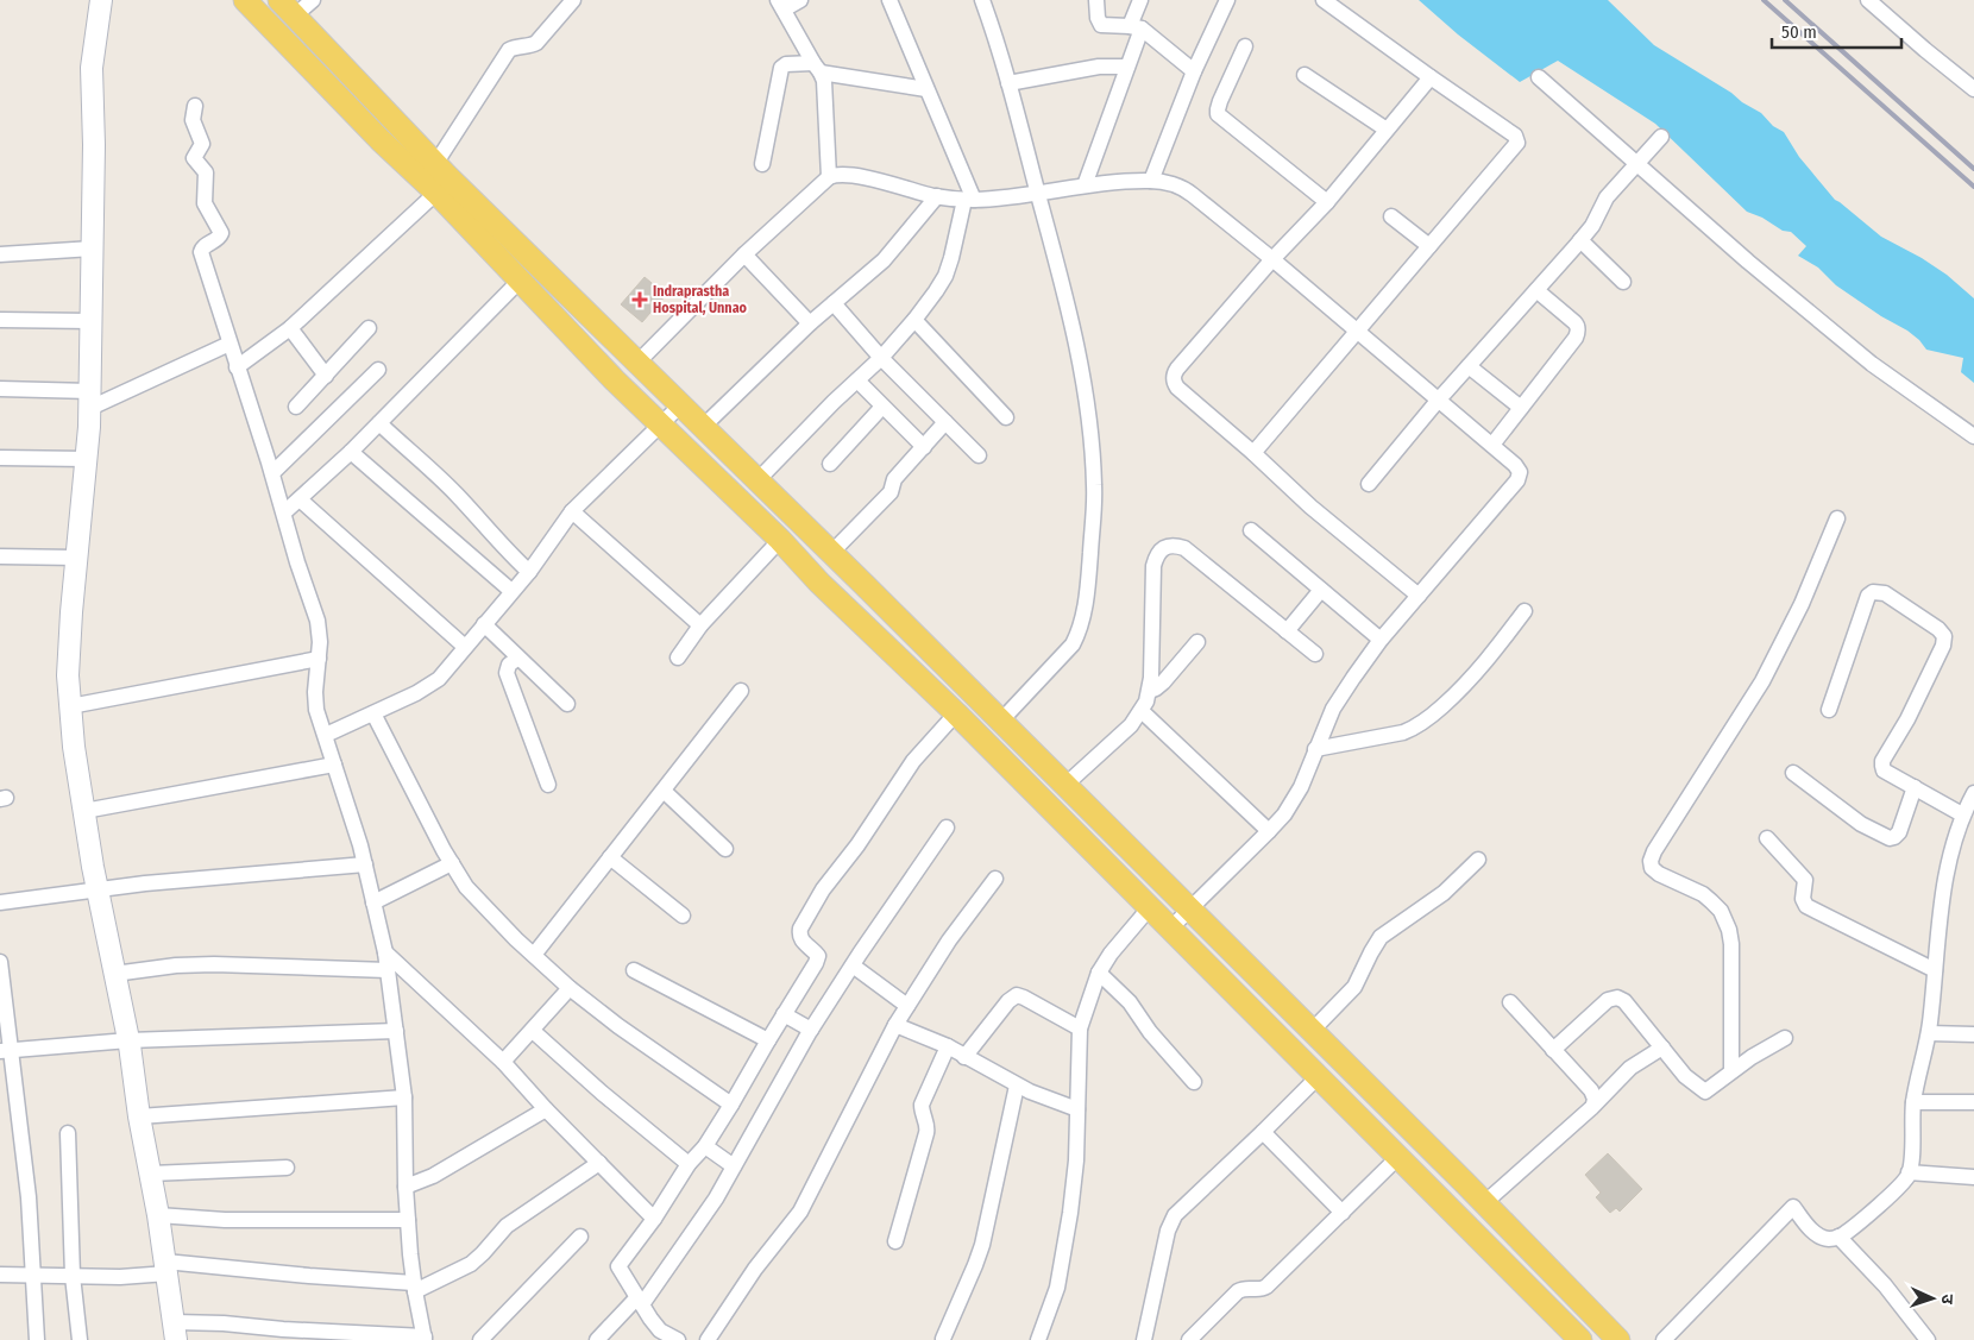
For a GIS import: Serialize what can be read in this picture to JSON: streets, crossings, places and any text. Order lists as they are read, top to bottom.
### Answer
{
  "places": {
    "health": ["Indraprastha Hospital, Unnao"]
  },
  "scale_bar": "50 m",
  "north": "right"
}
